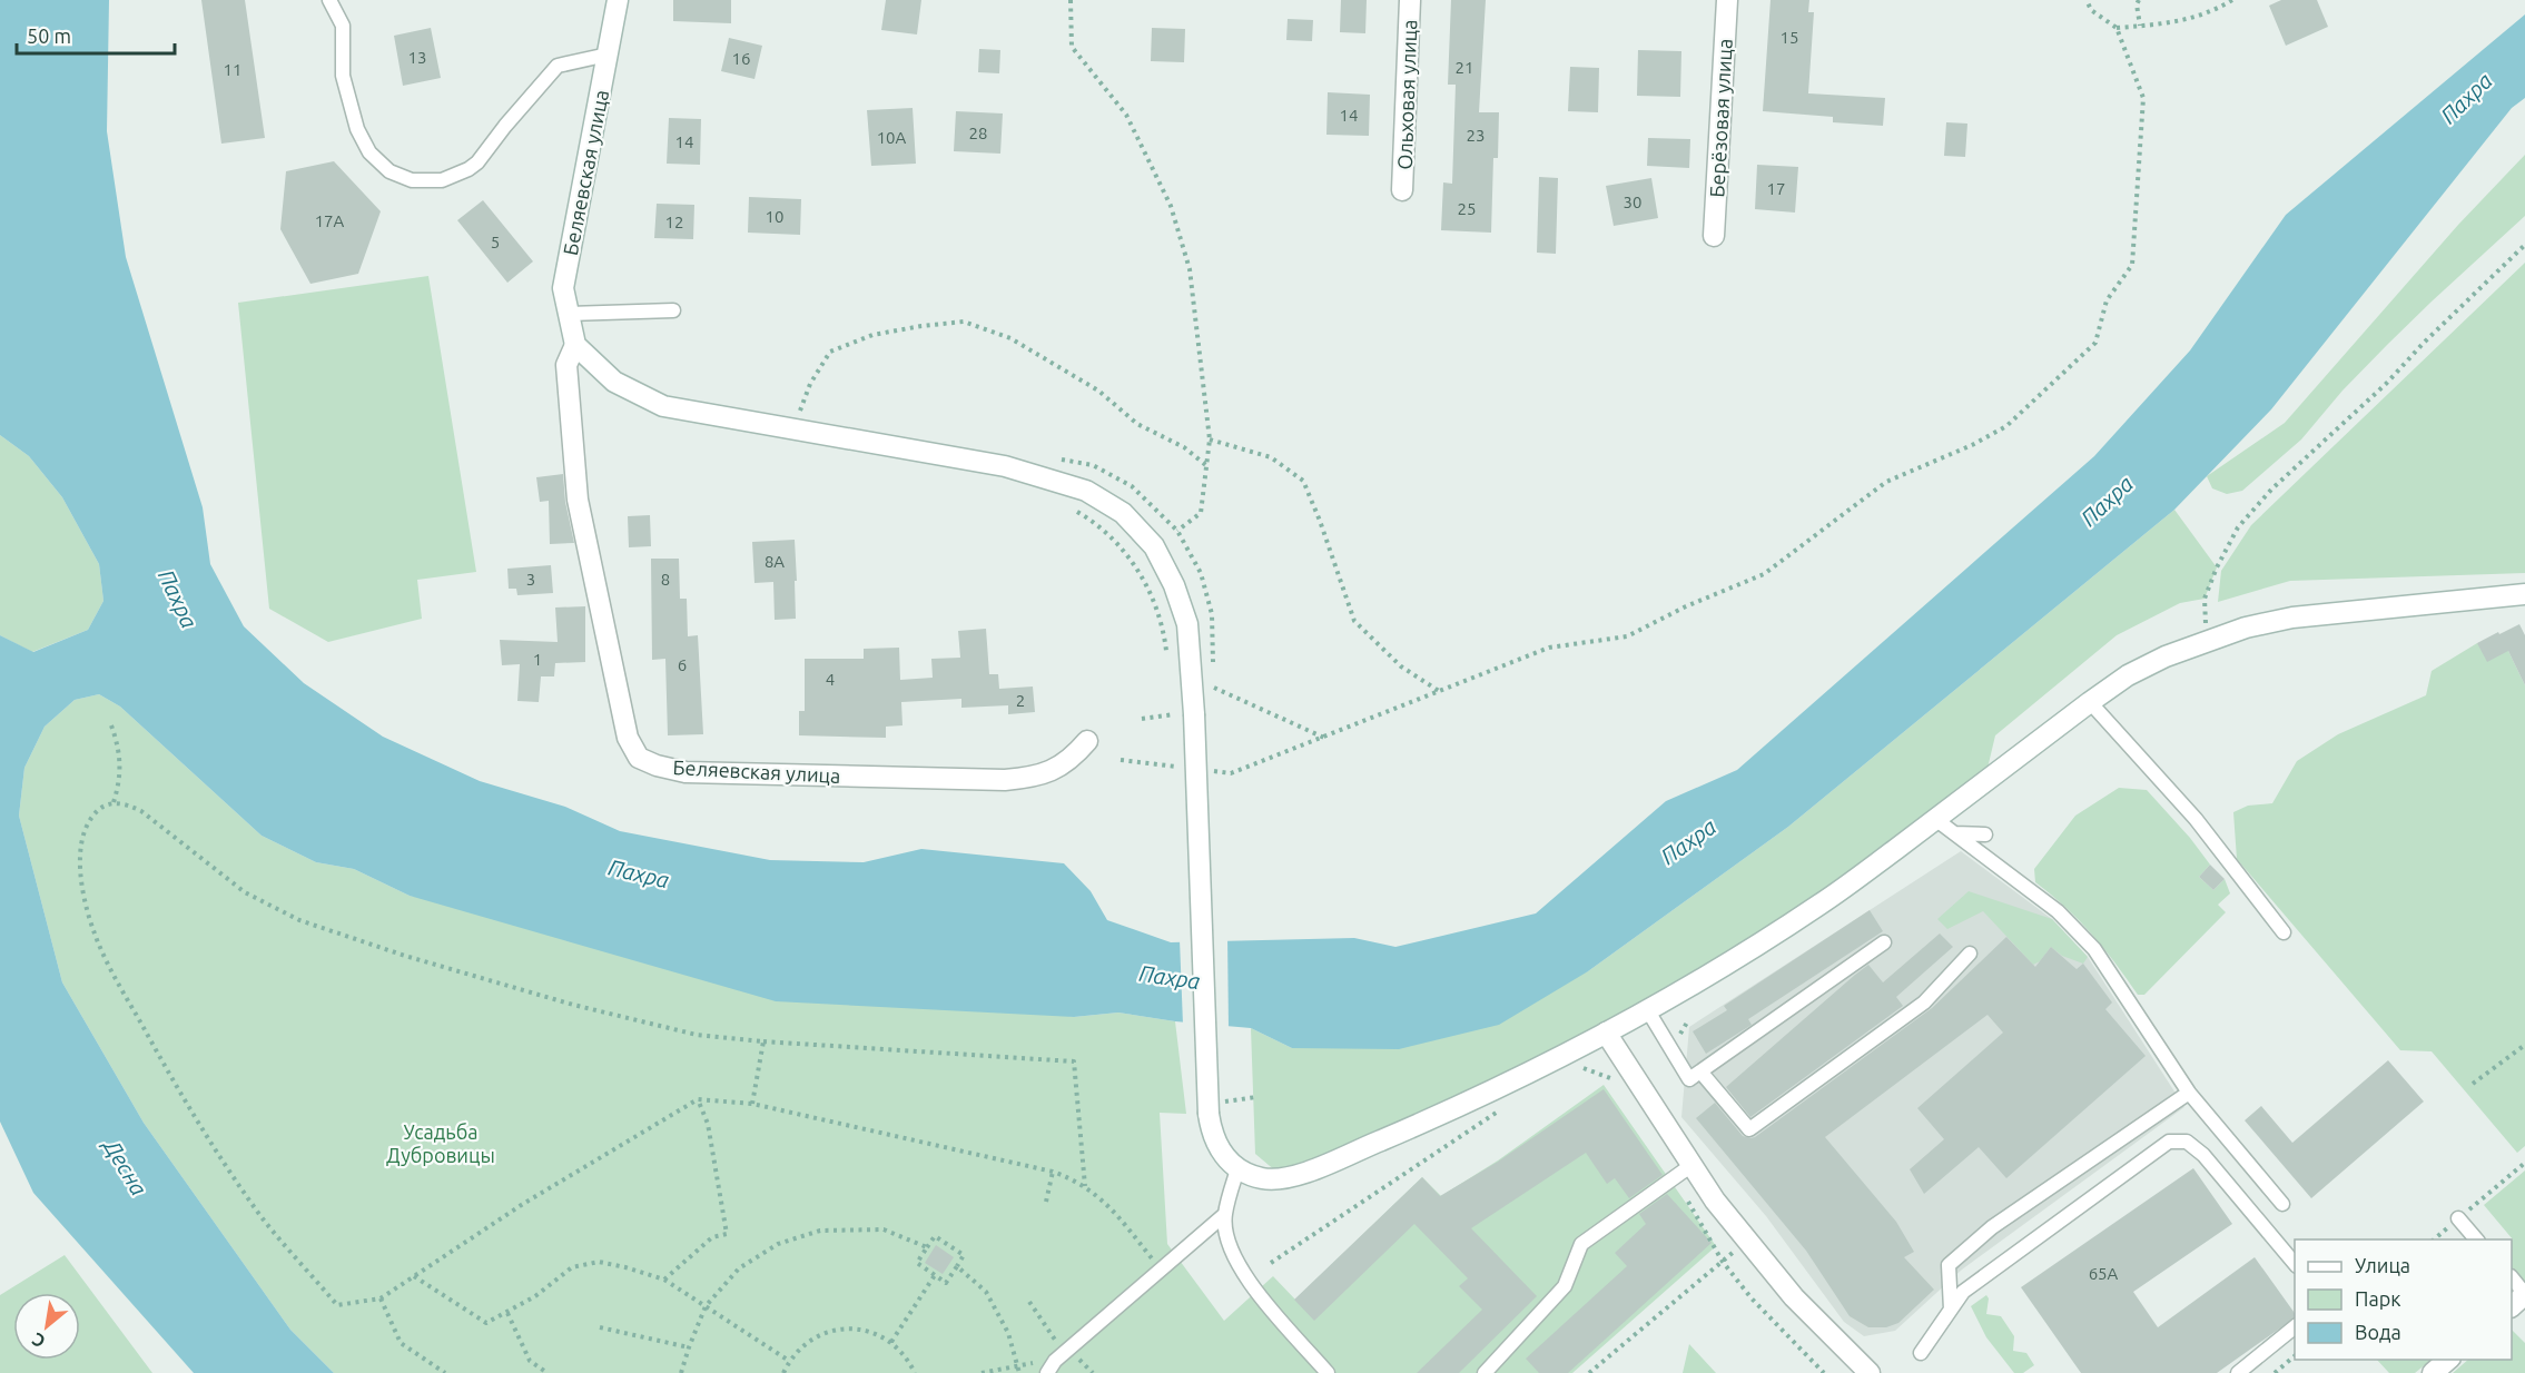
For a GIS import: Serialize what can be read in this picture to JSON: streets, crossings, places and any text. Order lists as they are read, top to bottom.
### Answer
{
  "streets": {
    "main road": ["Ольховая улица", "Берёзовая улица", "Беляевская улица"]
  },
  "water": ["Пахра", "Десна"],
  "parks": ["Усадьба Дубровицы"],
  "house_numbers": [
    "15",
    "13",
    "16",
    "21",
    "11",
    "14",
    "28",
    "23",
    "10А",
    "14",
    "17",
    "30",
    "25",
    "10",
    "17А",
    "12",
    "5",
    "8А",
    "3",
    "8",
    "1",
    "6",
    "4",
    "2",
    "65А"
  ],
  "legend": ["Улица", "Парк", "Вода"],
  "scale_bar": "50 m",
  "north": "bottom left"
}
